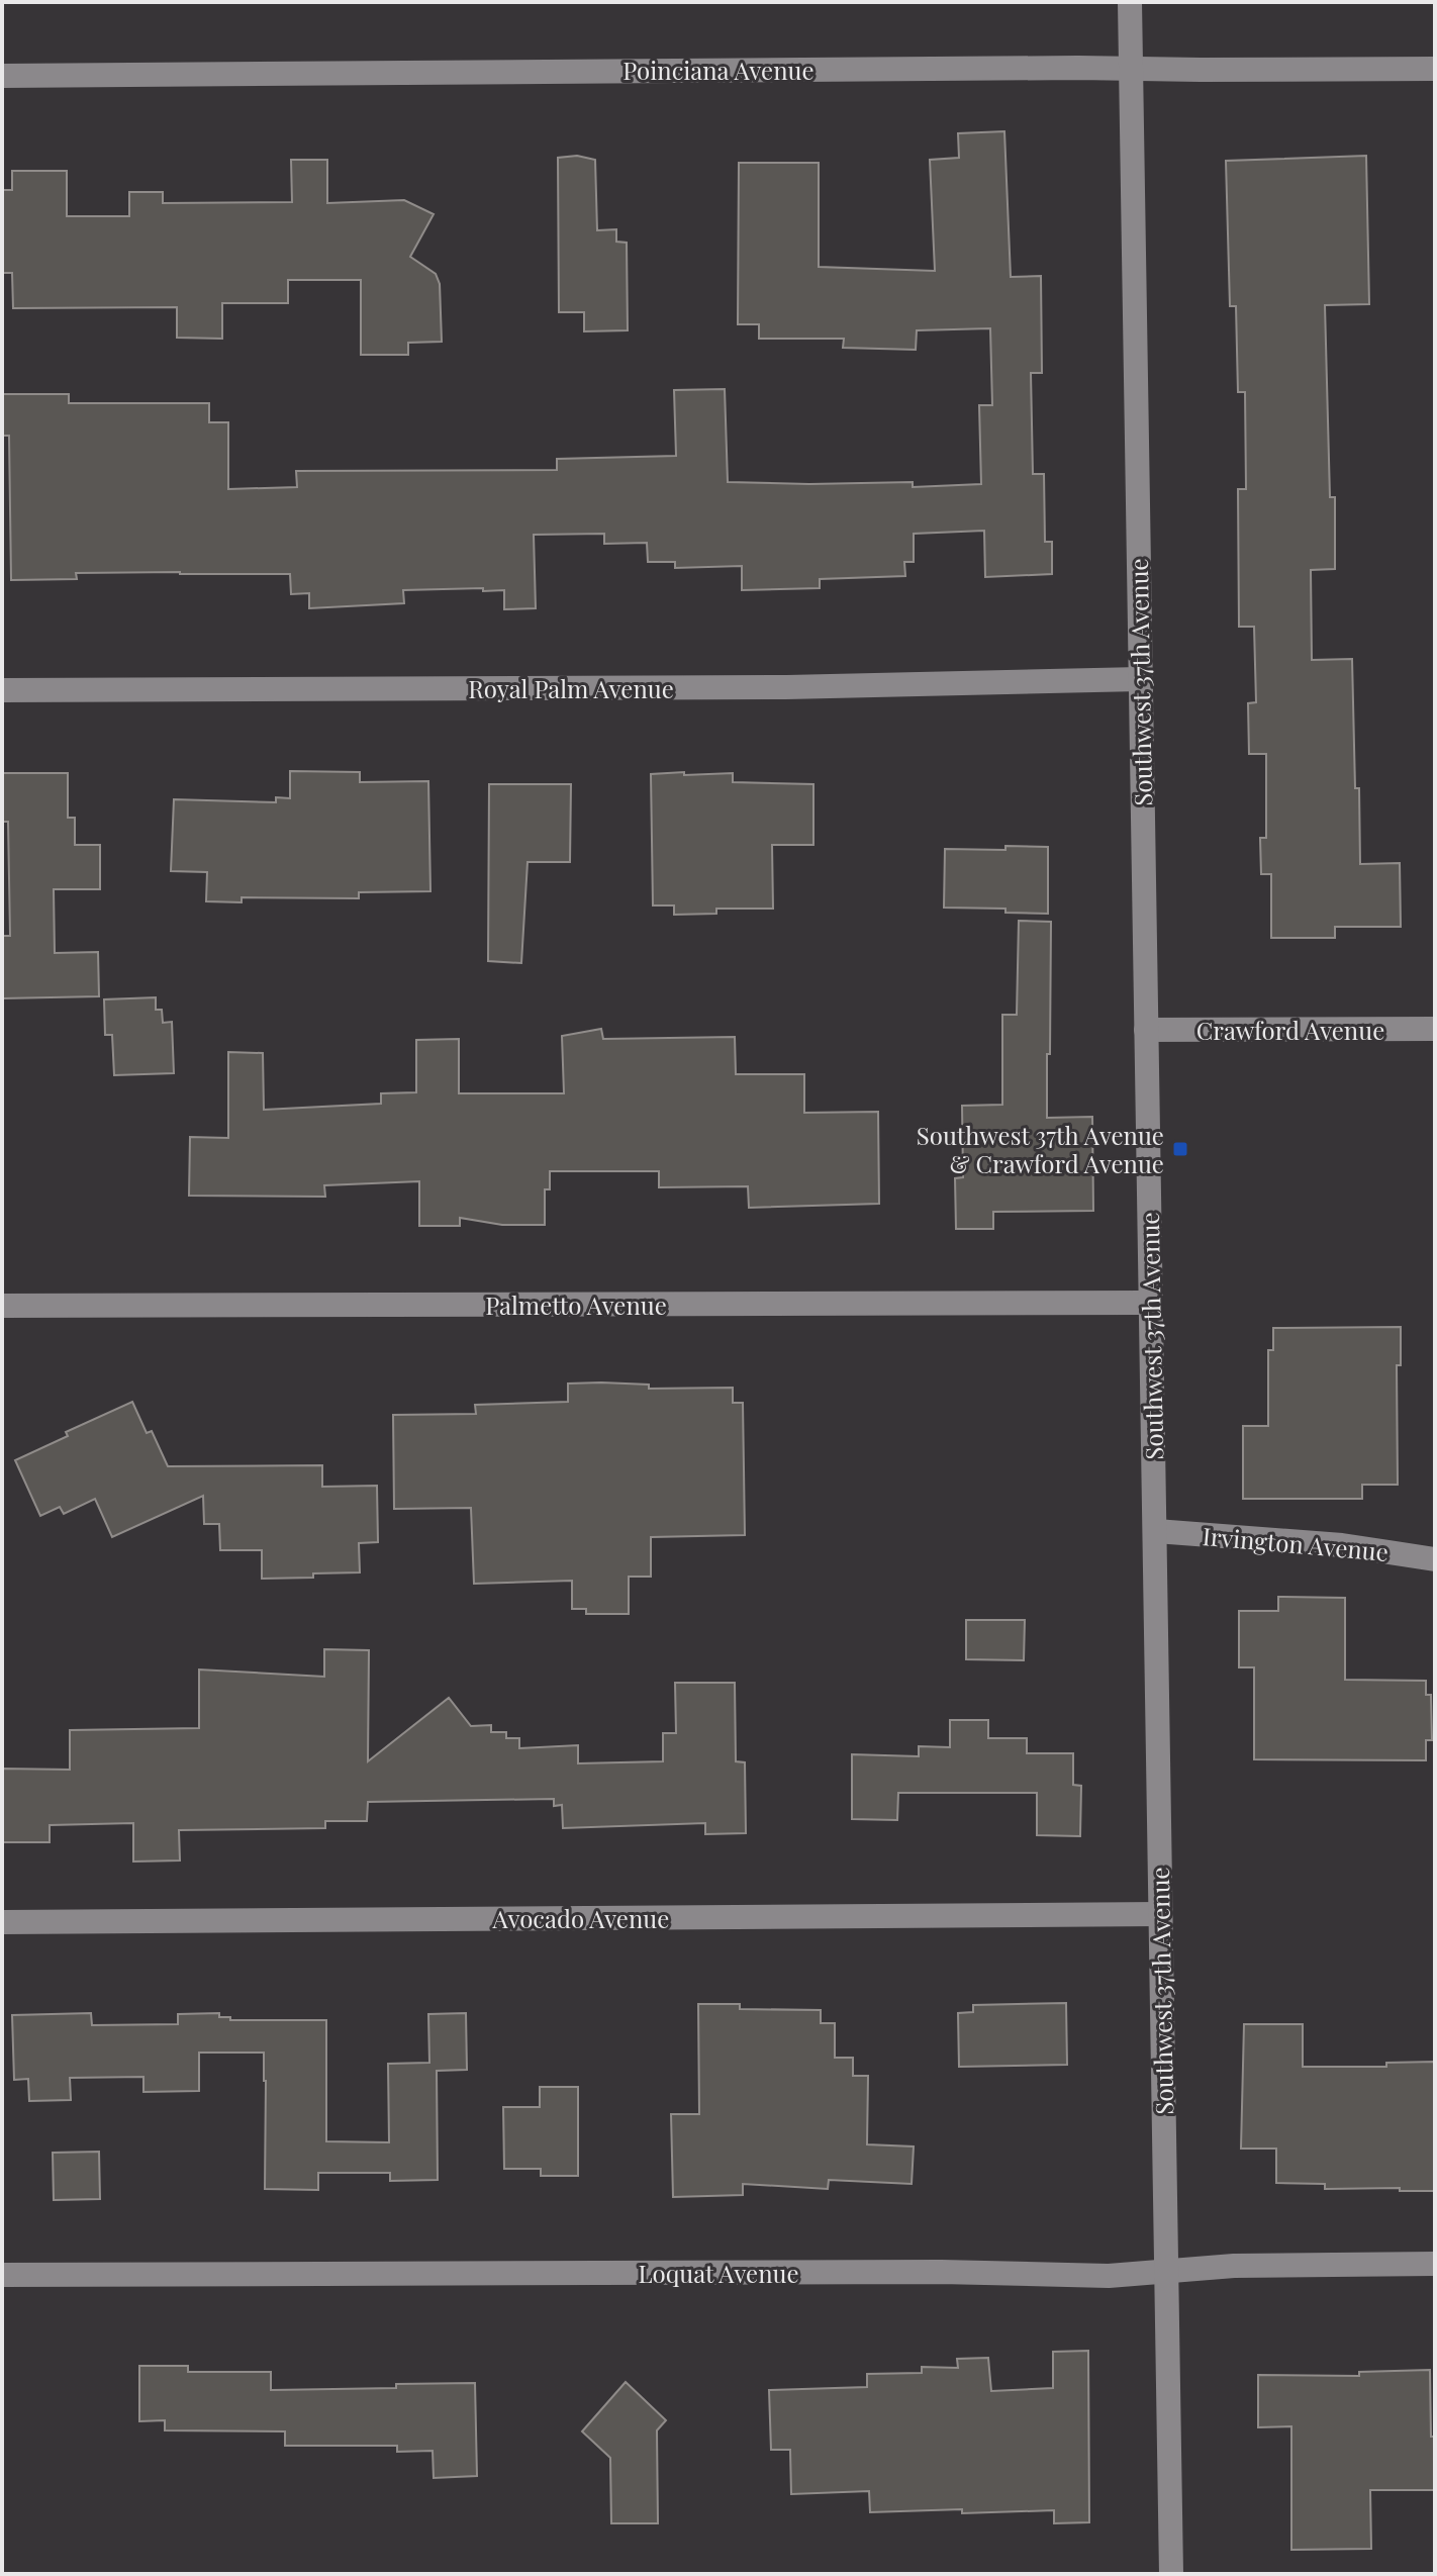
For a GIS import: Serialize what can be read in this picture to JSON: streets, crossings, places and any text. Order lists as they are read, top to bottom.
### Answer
{
  "streets": {
    "street": [
      "Poinciana Avenue",
      "Southwest 37th Avenue",
      "Royal Palm Avenue",
      "Crawford Avenue",
      "Palmetto Avenue",
      "Irvington Avenue",
      "Avocado Avenue",
      "Loquat Avenue"
    ]
  },
  "crossings": [
    ["Poinciana Avenue", "Southwest 37th Avenue"],
    ["Southwest 37th Avenue", "Royal Palm Avenue"],
    ["Southwest 37th Avenue", "Crawford Avenue"],
    ["Southwest 37th Avenue", "Palmetto Avenue"],
    ["Southwest 37th Avenue", "Irvington Avenue"],
    ["Southwest 37th Avenue", "Avocado Avenue"],
    ["Southwest 37th Avenue", "Loquat Avenue"]
  ],
  "places": {
    "transit": ["Southwest 37th Avenue & Crawford Avenue"]
  }
}
